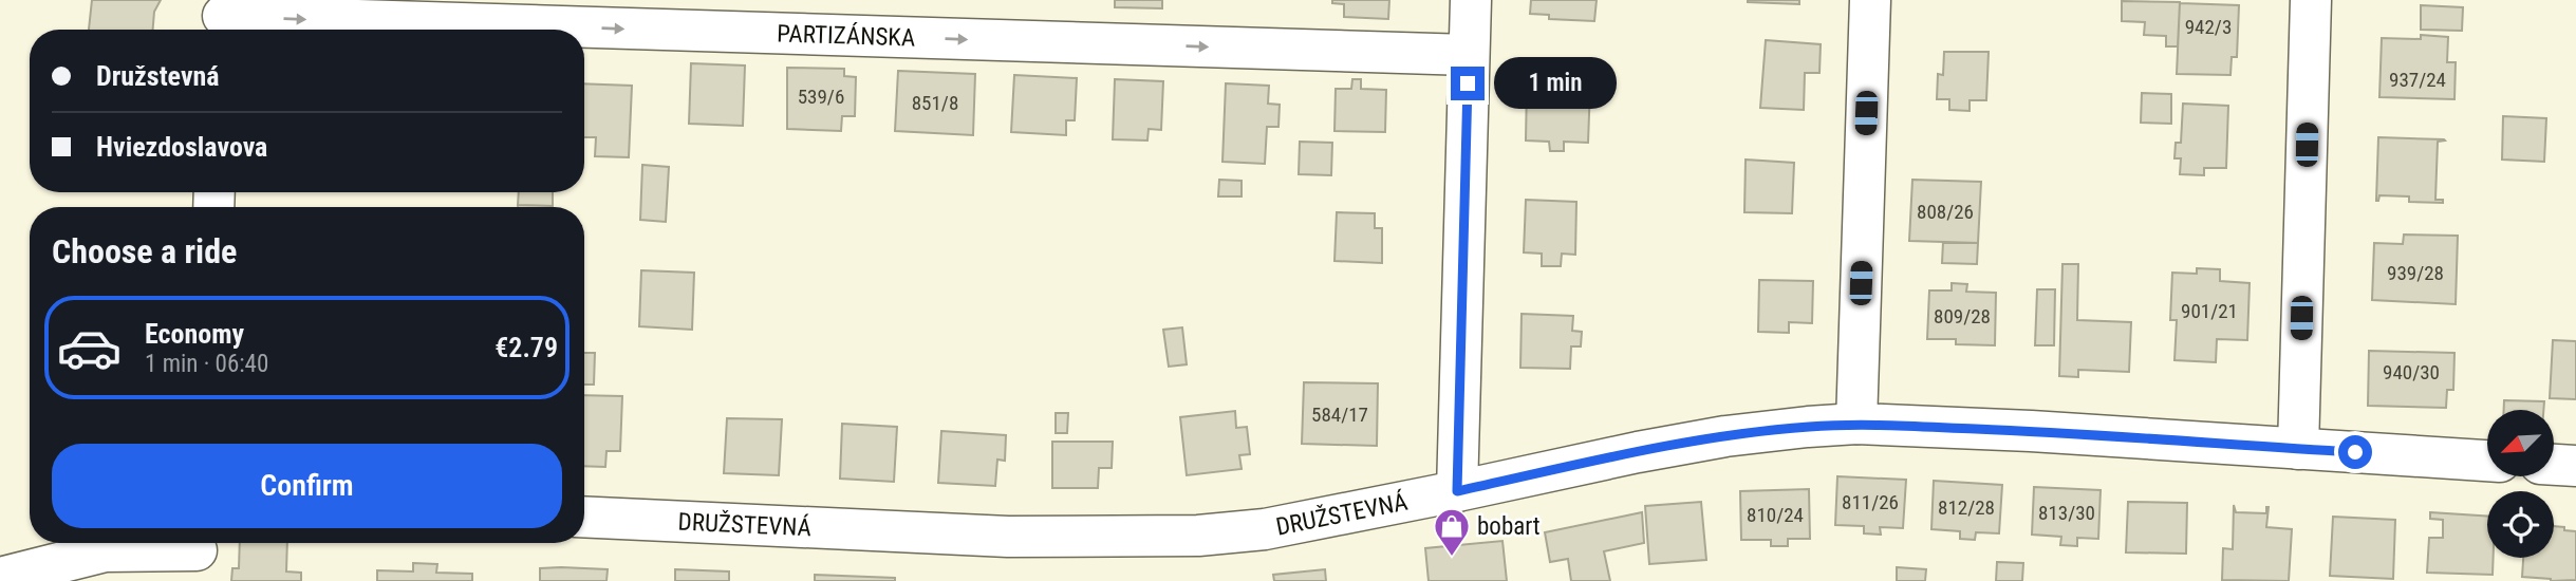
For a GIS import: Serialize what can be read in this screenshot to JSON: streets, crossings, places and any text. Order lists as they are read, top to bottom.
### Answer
{
  "streets": {
    "street": ["PARTIZÁNSKA", "DRUŽSTEVNÁ"]
  },
  "one_way": ["PARTIZÁNSKA"],
  "places": {
    "shop": ["bobart"]
  },
  "house_numbers": [
    "942/3",
    "937/24",
    "539/6",
    "851/8",
    "808/26",
    "939/28",
    "901/21",
    "809/28",
    "940/30",
    "584/17",
    "811/26",
    "812/28",
    "813/30",
    "810/24"
  ],
  "north": "bottom left",
  "page": {
    "banner": ["Družstevná", "Hviezdoslavova"],
    "bubble": "1 min",
    "heading": "Choose a ride",
    "list": [
      {
        "name": "Economy",
        "note": "1 min · 06:40",
        "value": "€2.79"
      }
    ],
    "buttons": "Confirm"
  }
}
